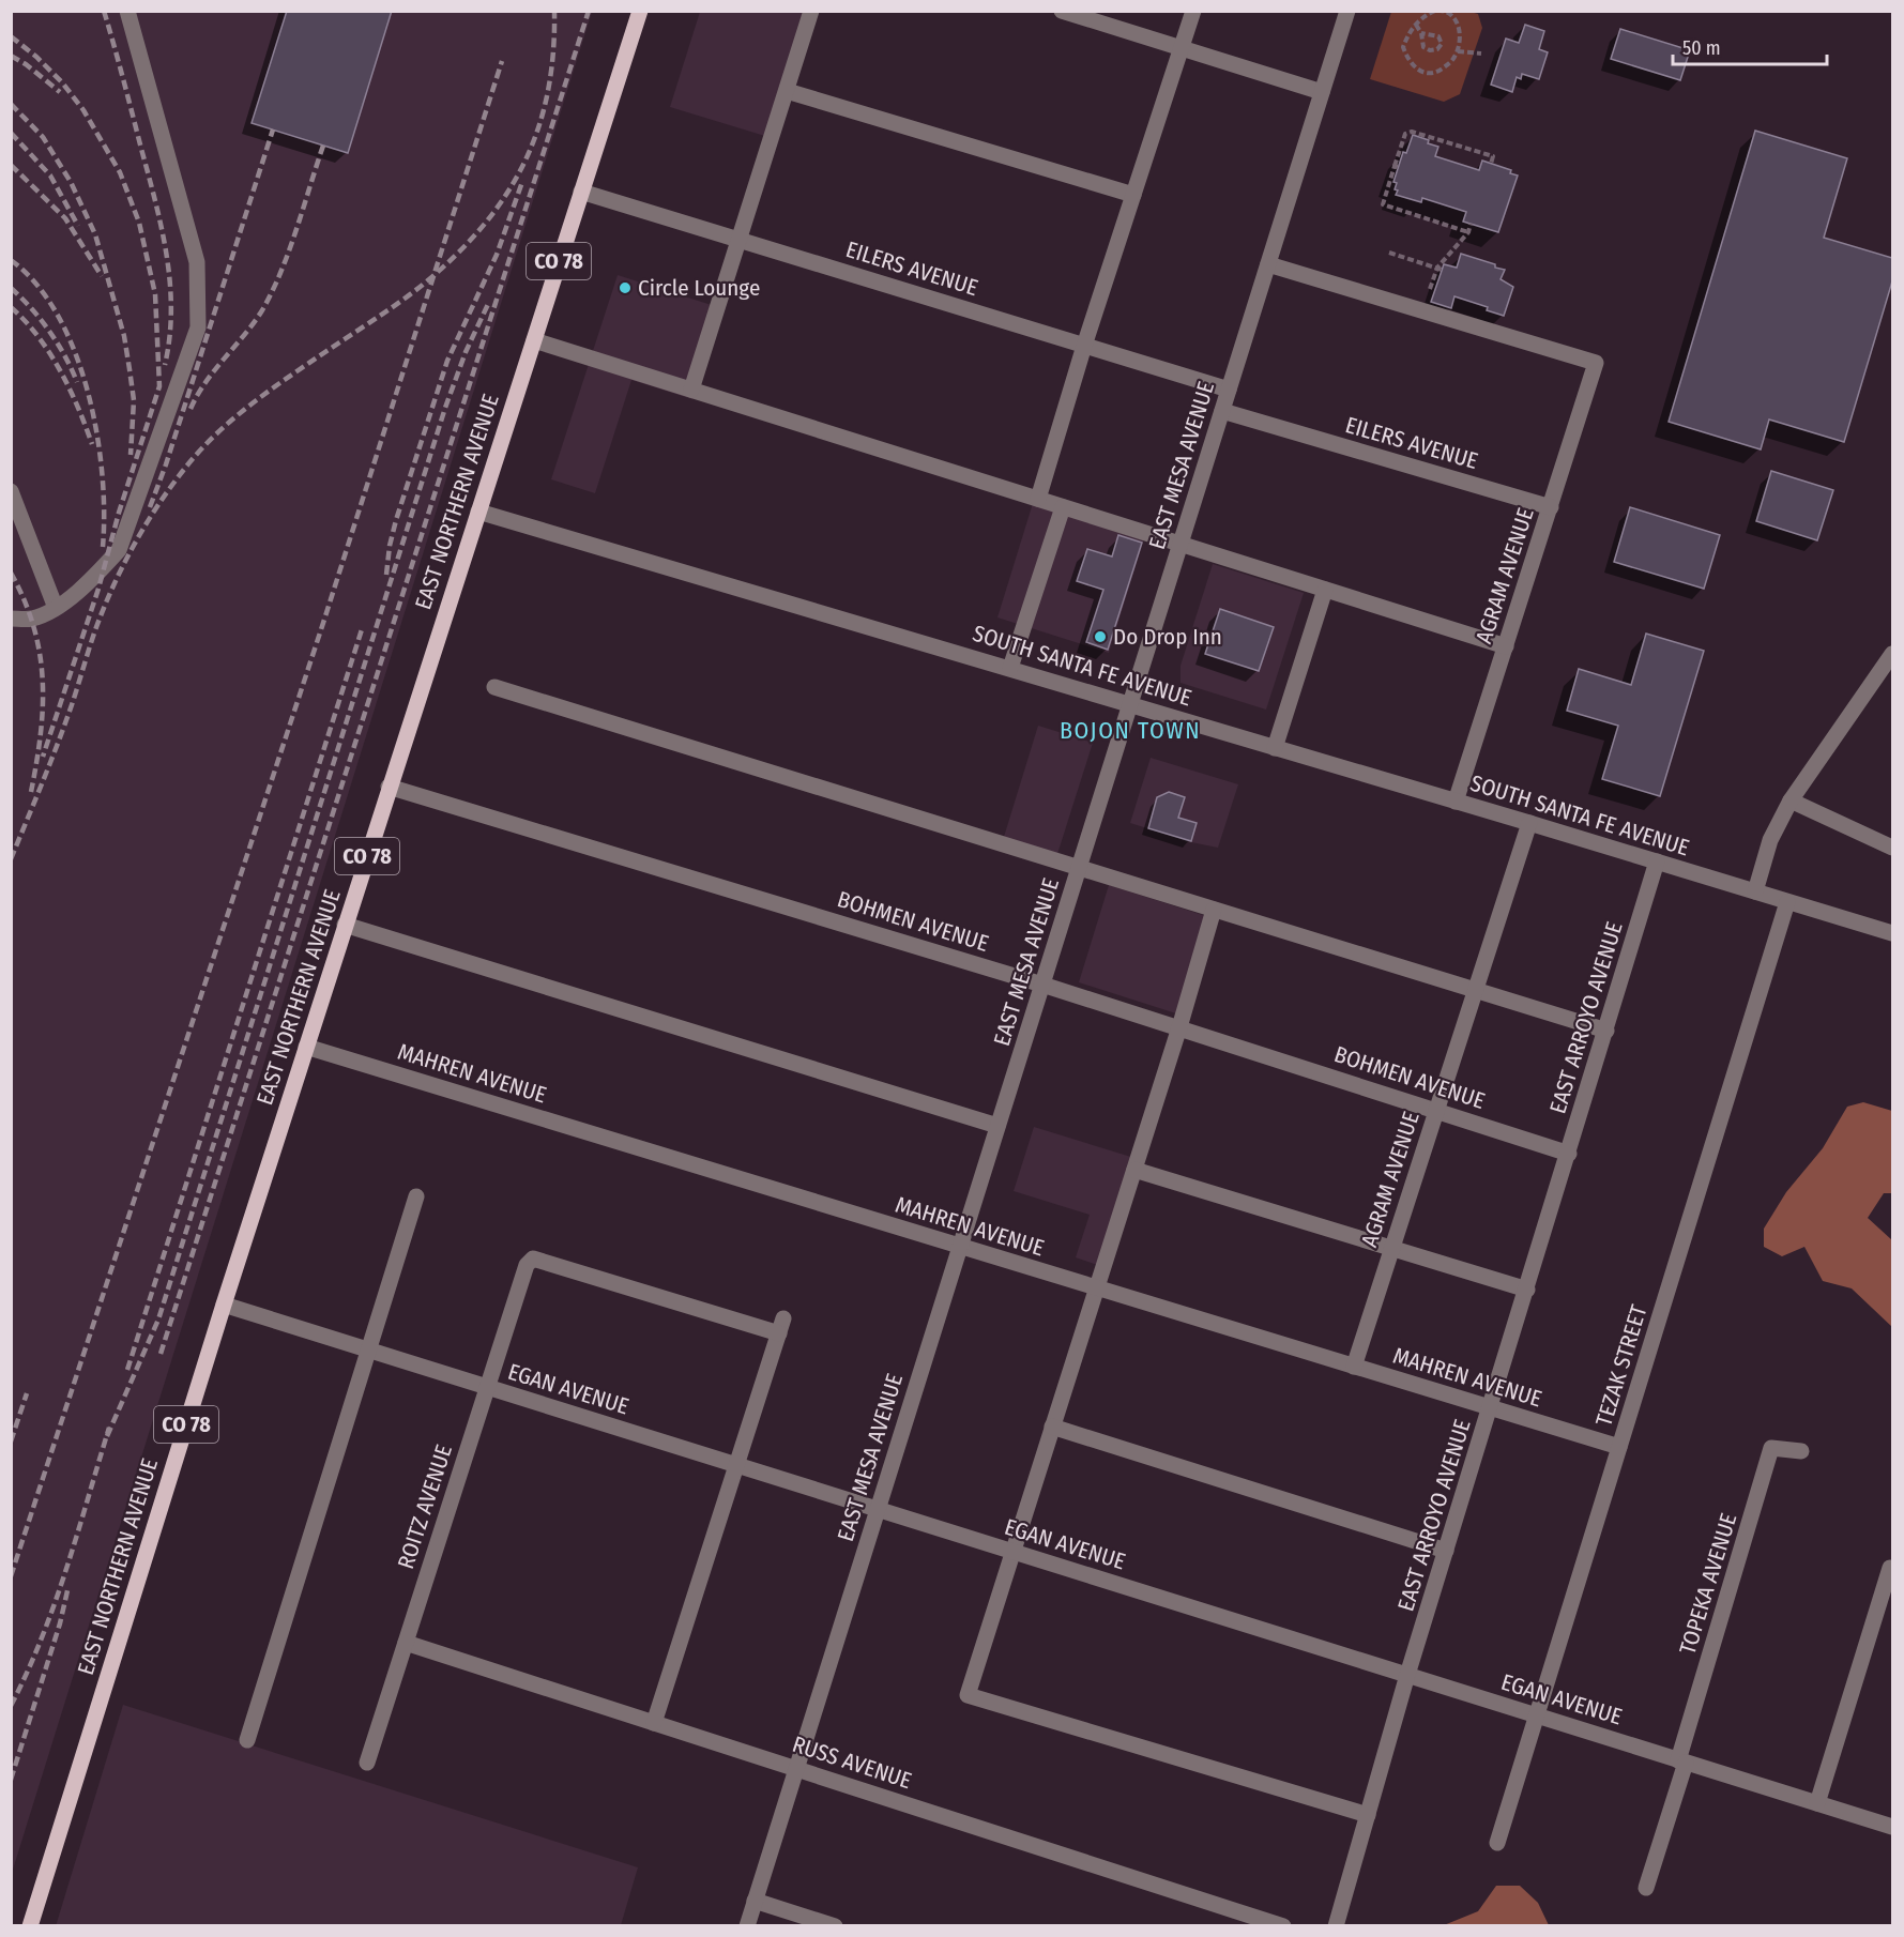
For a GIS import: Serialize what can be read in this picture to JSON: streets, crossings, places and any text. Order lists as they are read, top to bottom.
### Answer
{
  "streets": {
    "main road": ["CO 78", "EAST NORTHERN AVENUE"],
    "street": [
      "EILERS AVENUE",
      "EAST MESA AVENUE",
      "AGRAM AVENUE",
      "SOUTH SANTA FE AVENUE",
      "BOHMEN AVENUE",
      "EAST ARROYO AVENUE",
      "MAHREN AVENUE",
      "TEZAK STREET",
      "EGAN AVENUE",
      "ROITZ AVENUE",
      "TOPEKA AVENUE",
      "RUSS AVENUE"
    ]
  },
  "crossings": [
    ["EILERS AVENUE", "EAST MESA AVENUE"],
    ["EILERS AVENUE", "EAST NORTHERN AVENUE"],
    ["EILERS AVENUE", "AGRAM AVENUE"],
    ["EAST MESA AVENUE", "AGRAM AVENUE"],
    ["EAST MESA AVENUE", "SOUTH SANTA FE AVENUE"],
    ["EAST MESA AVENUE", "BOHMEN AVENUE"],
    ["EAST MESA AVENUE", "MAHREN AVENUE"],
    ["EAST MESA AVENUE", "EGAN AVENUE"],
    ["EAST MESA AVENUE", "RUSS AVENUE"],
    ["EAST NORTHERN AVENUE", "SOUTH SANTA FE AVENUE"],
    ["EAST NORTHERN AVENUE", "BOHMEN AVENUE"],
    ["EAST NORTHERN AVENUE", "MAHREN AVENUE"],
    ["EAST NORTHERN AVENUE", "EGAN AVENUE"],
    ["AGRAM AVENUE", "SOUTH SANTA FE AVENUE"],
    ["AGRAM AVENUE", "BOHMEN AVENUE"],
    ["AGRAM AVENUE", "MAHREN AVENUE"],
    ["SOUTH SANTA FE AVENUE", "EAST ARROYO AVENUE"],
    ["SOUTH SANTA FE AVENUE", "TEZAK STREET"],
    ["BOHMEN AVENUE", "EAST ARROYO AVENUE"],
    ["EAST ARROYO AVENUE", "MAHREN AVENUE"],
    ["EAST ARROYO AVENUE", "EGAN AVENUE"],
    ["MAHREN AVENUE", "TEZAK STREET"],
    ["TEZAK STREET", "EGAN AVENUE"],
    ["EGAN AVENUE", "ROITZ AVENUE"],
    ["EGAN AVENUE", "TOPEKA AVENUE"],
    ["ROITZ AVENUE", "RUSS AVENUE"]
  ],
  "districts": ["BOJON TOWN"],
  "places": ["Circle Lounge", "Do Drop Inn"],
  "scale_bar": "50 m"
}
